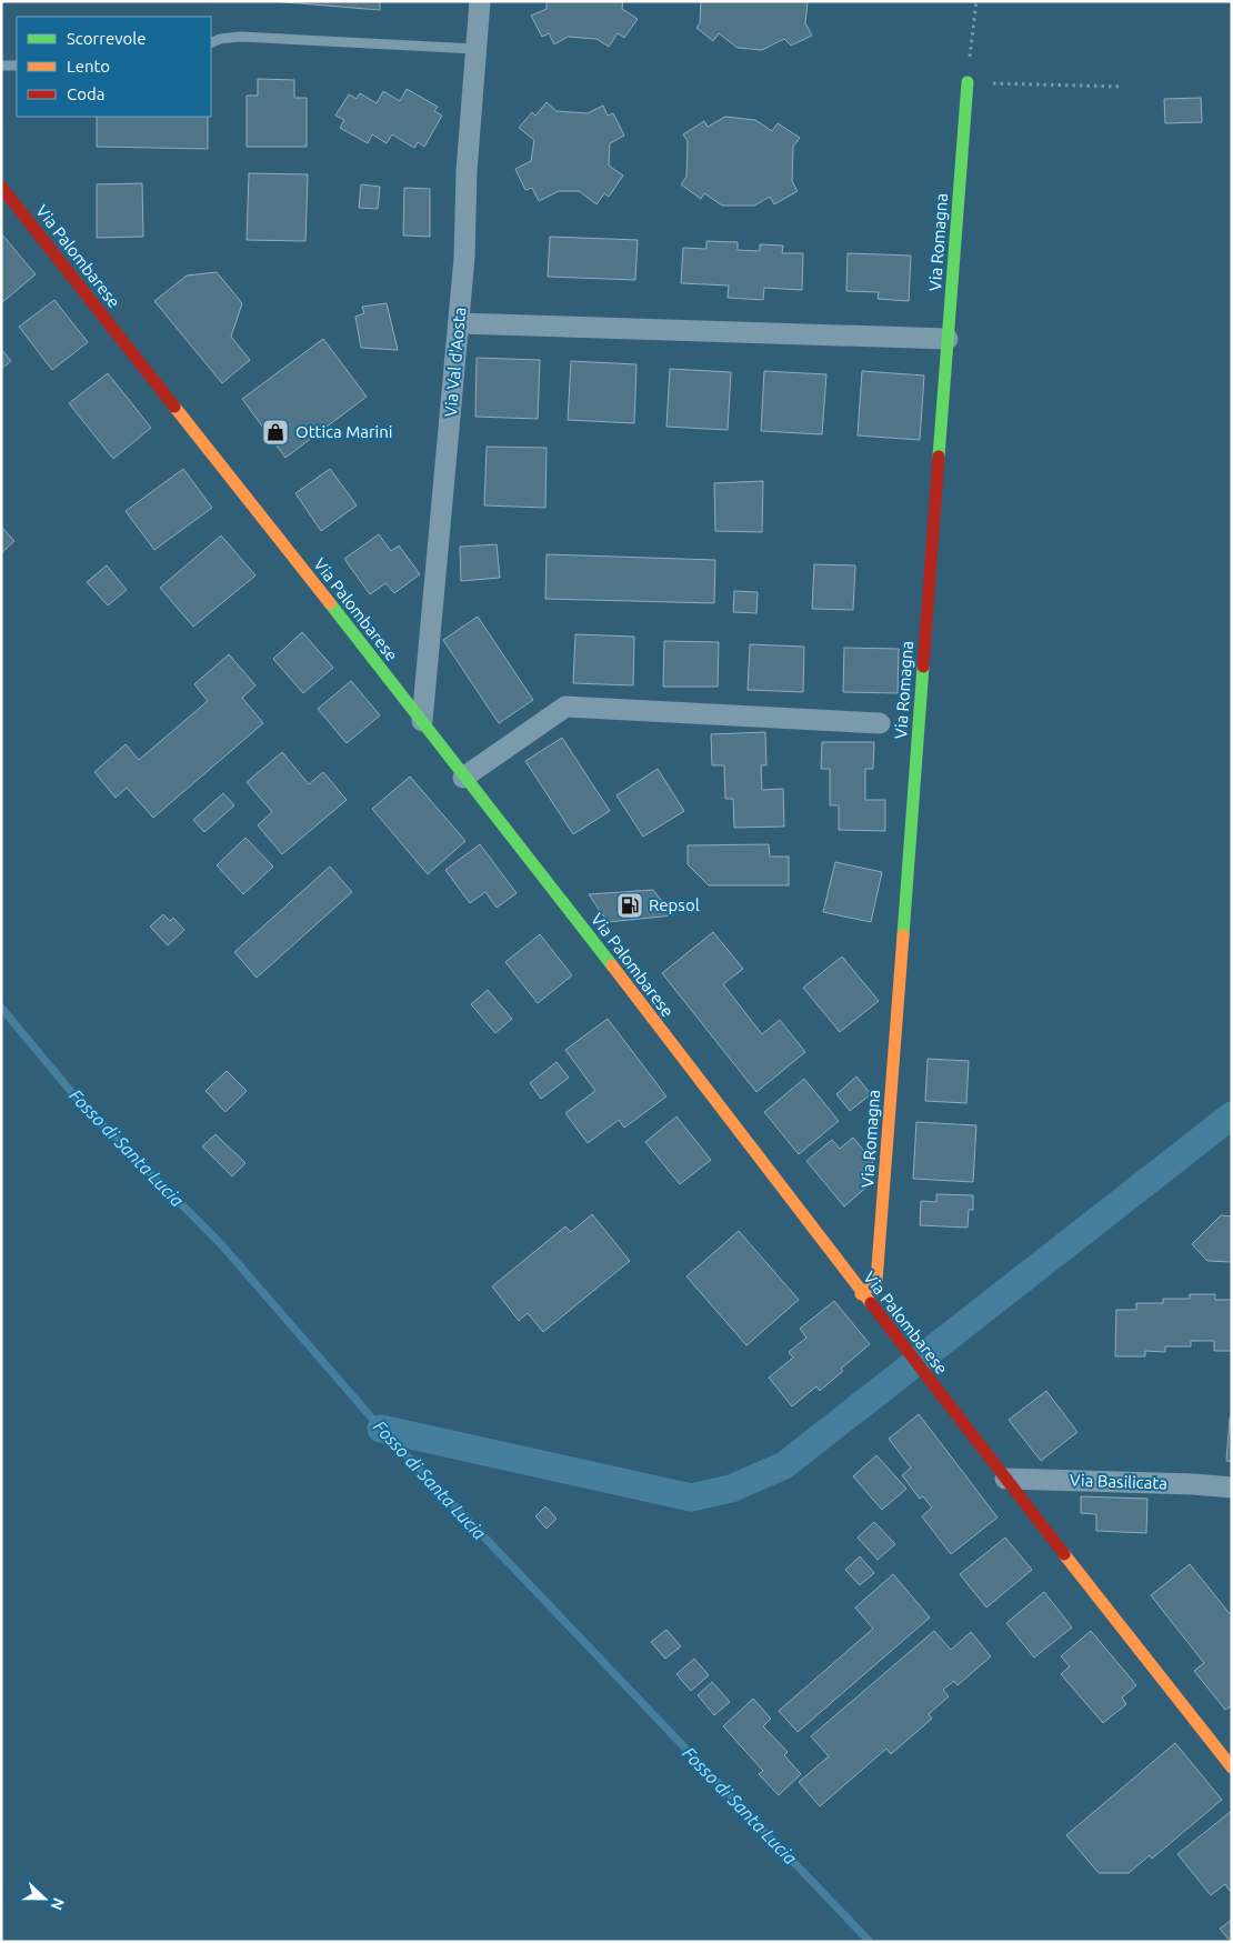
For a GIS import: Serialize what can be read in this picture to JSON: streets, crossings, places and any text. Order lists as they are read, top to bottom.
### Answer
{
  "streets": {
    "main road": ["Via Romagna", "Via Palombarese"],
    "street": ["Via Val d'Aosta", "Via Basilicata"]
  },
  "crossings": [
    ["Via Romagna", "Via Palombarese"],
    ["Via Palombarese", "Via Val d'Aosta"],
    ["Via Palombarese", "Via Basilicata"]
  ],
  "water": ["Fosso di Santa Lucia"],
  "places": {
    "shop": ["Ottica Marini"],
    "fuel station": ["Repsol"]
  },
  "legend": ["Scorrevole", "Lento", "Coda"],
  "north": "right"
}
